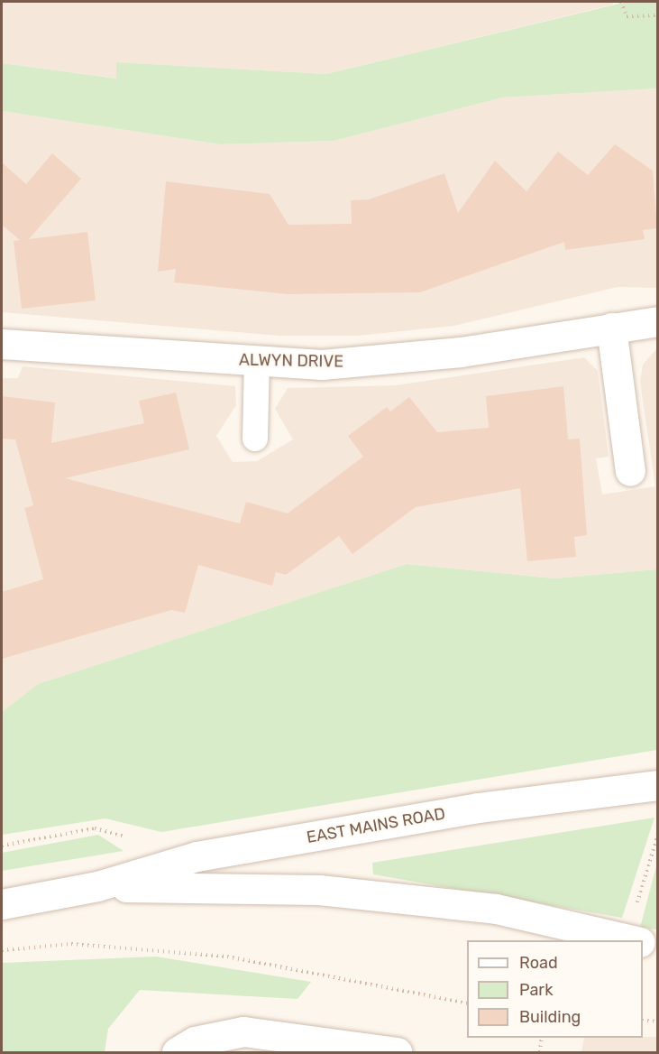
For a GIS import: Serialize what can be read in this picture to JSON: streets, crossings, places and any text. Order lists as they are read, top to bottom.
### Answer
{
  "streets": {
    "main road": ["ALWYN DRIVE", "EAST MAINS ROAD"]
  },
  "legend": ["Road", "Park", "Building"]
}
